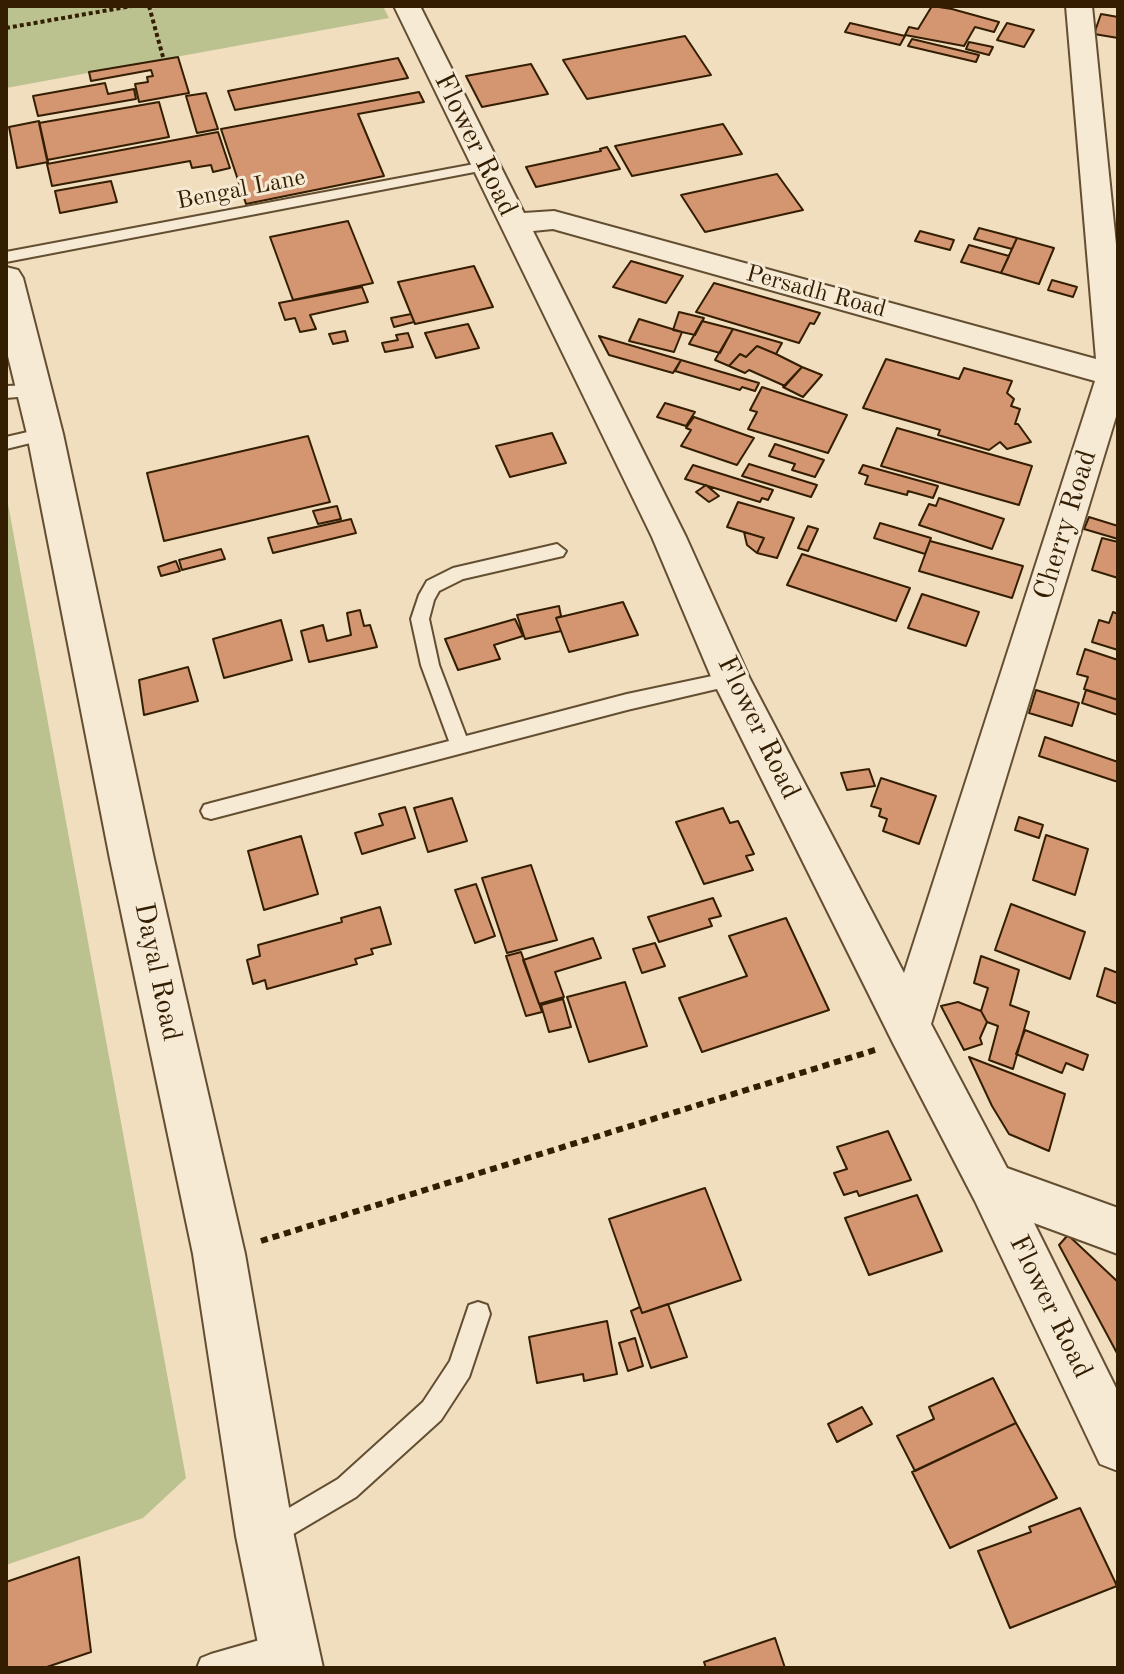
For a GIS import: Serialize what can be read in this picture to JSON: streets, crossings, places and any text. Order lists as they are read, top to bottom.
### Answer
{
  "streets": {
    "street": [
      "Flower Road",
      "Persadh Road",
      "Cherry Road",
      "Dayal Road"
    ],
    "lane": ["Bengal Lane"]
  },
  "crossings": [
    ["Flower Road", "Bengal Lane"],
    ["Flower Road", "Persadh Road"],
    ["Flower Road", "Cherry Road"],
    ["Persadh Road", "Cherry Road"]
  ]
}
